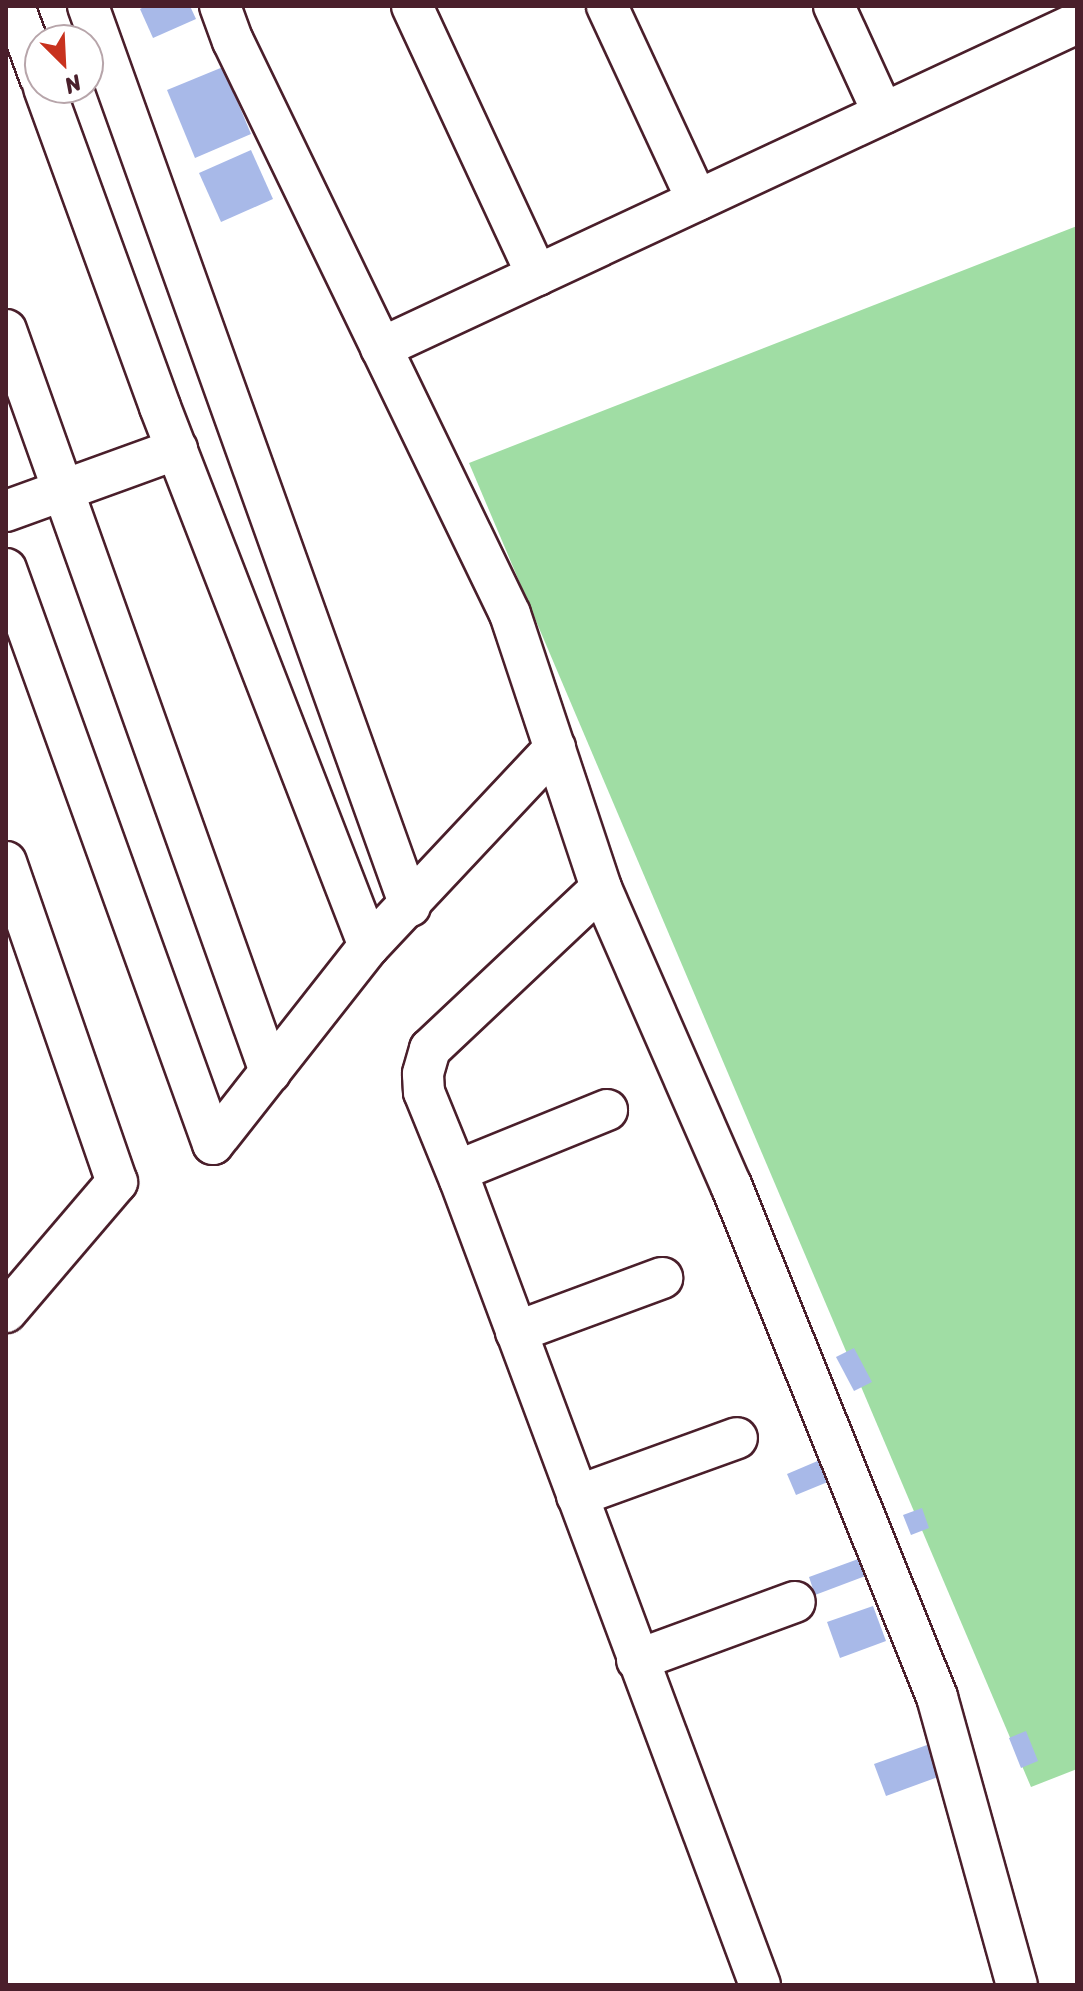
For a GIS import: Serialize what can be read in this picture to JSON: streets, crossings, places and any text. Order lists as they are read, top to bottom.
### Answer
{
  "north": "bottom right"
}
